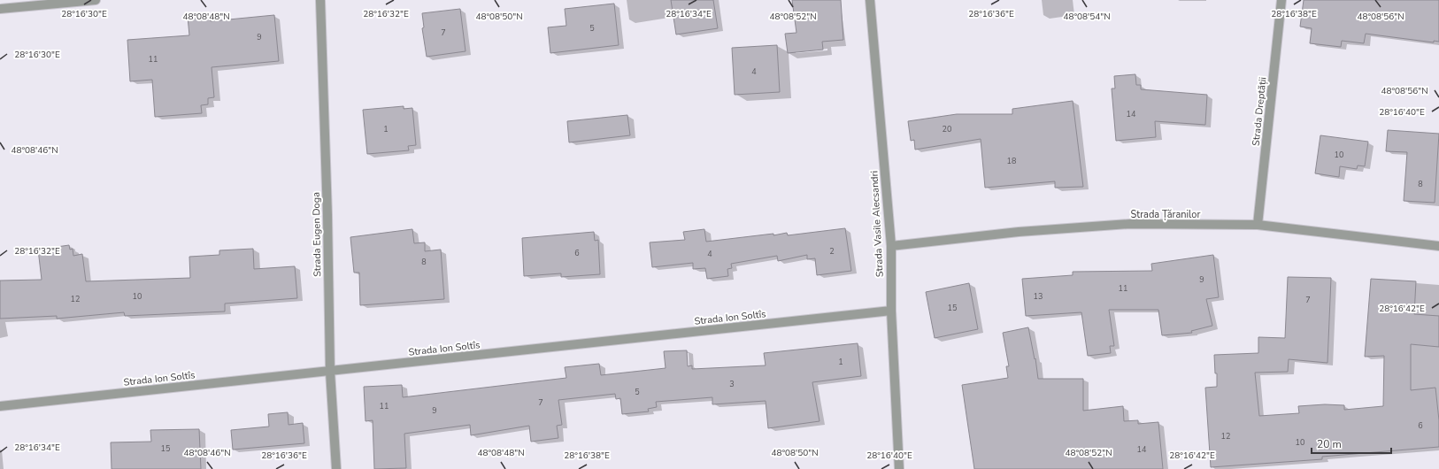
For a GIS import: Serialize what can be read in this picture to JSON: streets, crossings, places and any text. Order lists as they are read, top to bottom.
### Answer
{
  "streets": {
    "street": [
      "Strada Dreptății",
      "Strada Țăranilor",
      "Strada Vasile Alecsandri",
      "Strada Eugen Doga",
      "Strada Ion Soltîs"
    ]
  },
  "crossings": [
    ["Strada Dreptății", "Strada Țăranilor"],
    ["Strada Țăranilor", "Strada Vasile Alecsandri"],
    ["Strada Vasile Alecsandri", "Strada Ion Soltîs"],
    ["Strada Eugen Doga", "Strada Ion Soltîs"]
  ],
  "house_numbers": [
    "5",
    "7",
    "9",
    "11",
    "4",
    "14",
    "1",
    "20",
    "10",
    "18",
    "8",
    "2",
    "6",
    "4",
    "8",
    "9",
    "11",
    "10",
    "13",
    "12",
    "7",
    "15",
    "1",
    "3",
    "5",
    "7",
    "11",
    "9",
    "6",
    "12",
    "10",
    "15",
    "14"
  ],
  "scale_bar": "20 m",
  "coordinates": [
    "28°16'30\"E",
    "28°16'32\"E",
    "28°16'34\"E",
    "28°16'36\"E",
    "28°16'38\"E",
    "48°08'54\"N",
    "48°08'56\"N",
    "48°08'48\"N",
    "48°08'50\"N",
    "48°08'52\"N",
    "28°16'40\"E",
    "48°08'46\"N",
    "28°16'42\"E"
  ]
}
